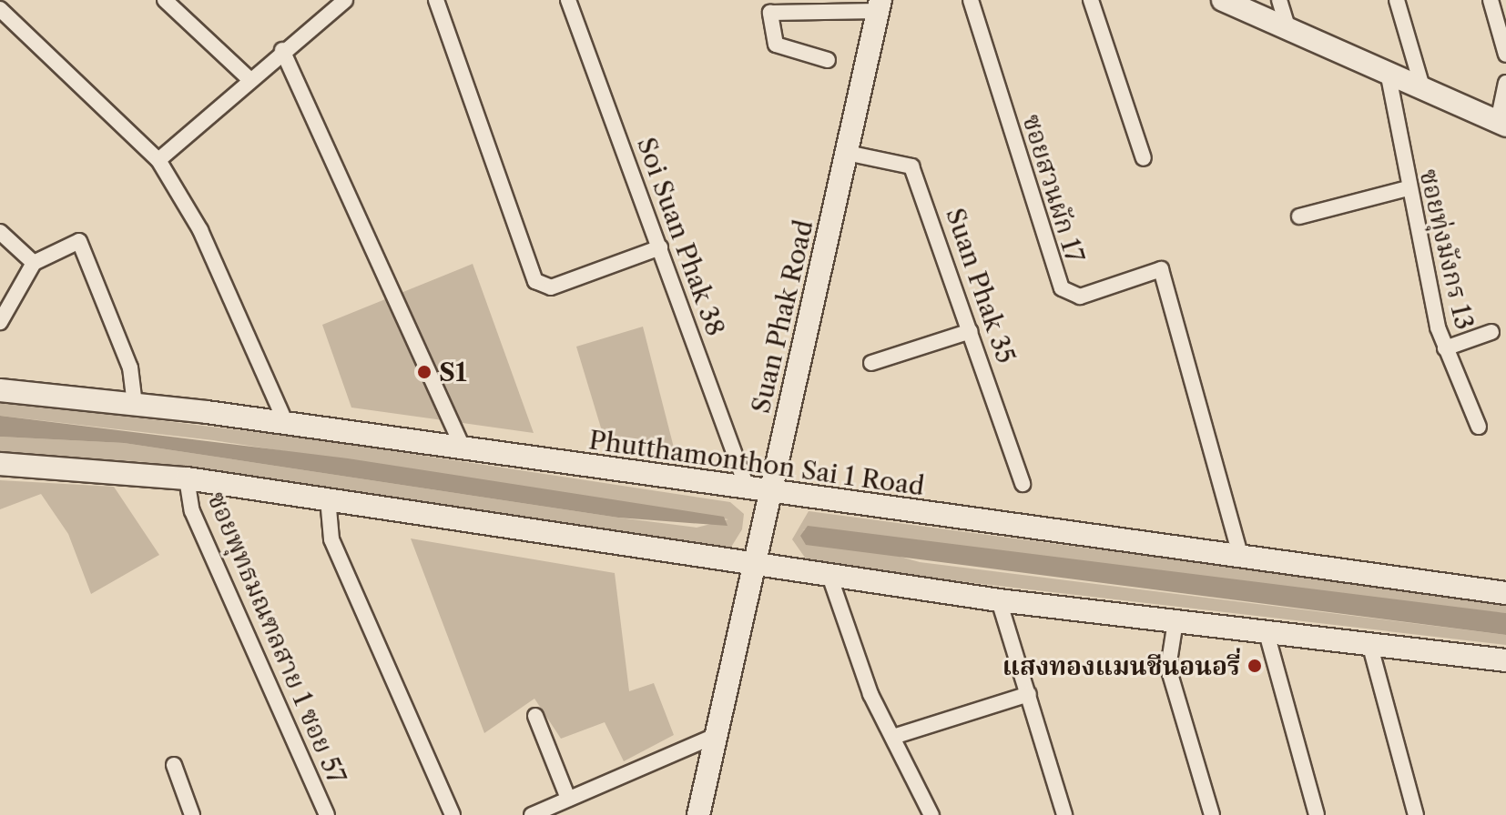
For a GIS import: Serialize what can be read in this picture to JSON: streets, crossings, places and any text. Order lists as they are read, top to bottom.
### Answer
{
  "streets": {
    "main road": ["Suan Phak Road", "Phutthamonthon Sai 1 Road"],
    "street": [
      "ซอยสวนผัก 17",
      "Soi Suan Phak 38",
      "ซอยทุ่งมังกร 13",
      "Suan Phak 35",
      "ซอยพุทธมณฑลสาย 1 ซอย 57"
    ]
  },
  "crossings": [
    ["ซอยสวนผัก 17", "Phutthamonthon Sai 1 Road"],
    ["Soi Suan Phak 38", "Phutthamonthon Sai 1 Road"],
    ["Suan Phak 35", "Suan Phak Road"],
    ["Suan Phak Road", "Phutthamonthon Sai 1 Road"]
  ],
  "places": ["S1", "แสงทองแมนชีนอนอรี่"]
}
